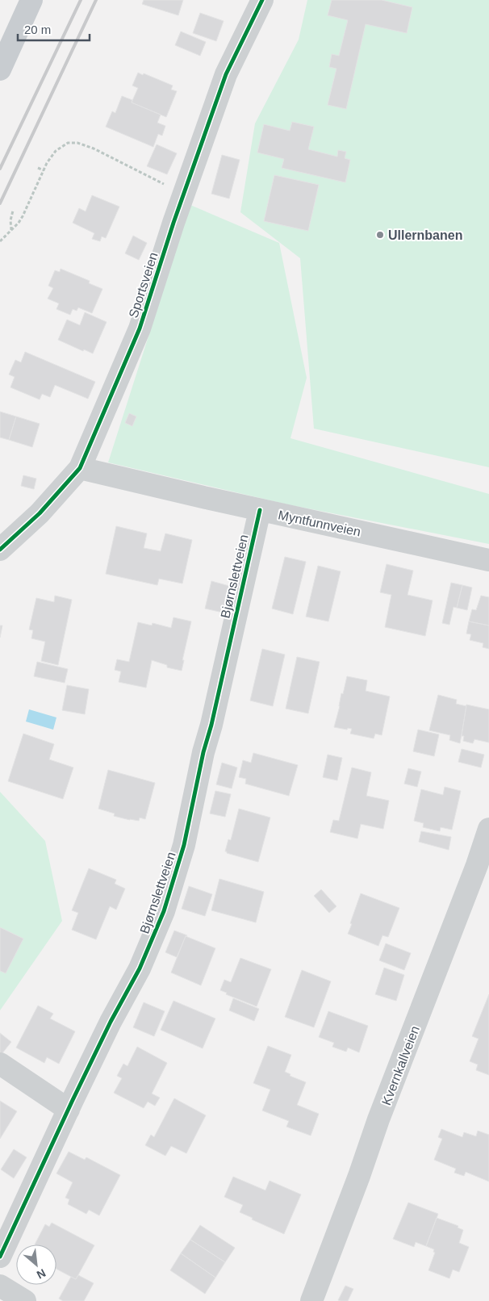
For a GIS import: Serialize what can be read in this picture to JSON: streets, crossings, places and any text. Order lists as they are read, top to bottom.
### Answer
{
  "streets": {
    "street": [
      "Sportsveien",
      "Myntfunnveien",
      "Bjørnslettveien",
      "Kvernkallveien"
    ]
  },
  "crossings": [
    ["Sportsveien", "Myntfunnveien"],
    ["Myntfunnveien", "Bjørnslettveien"]
  ],
  "places": ["Ullernbanen"],
  "scale_bar": "20 m",
  "north": "bottom right"
}
